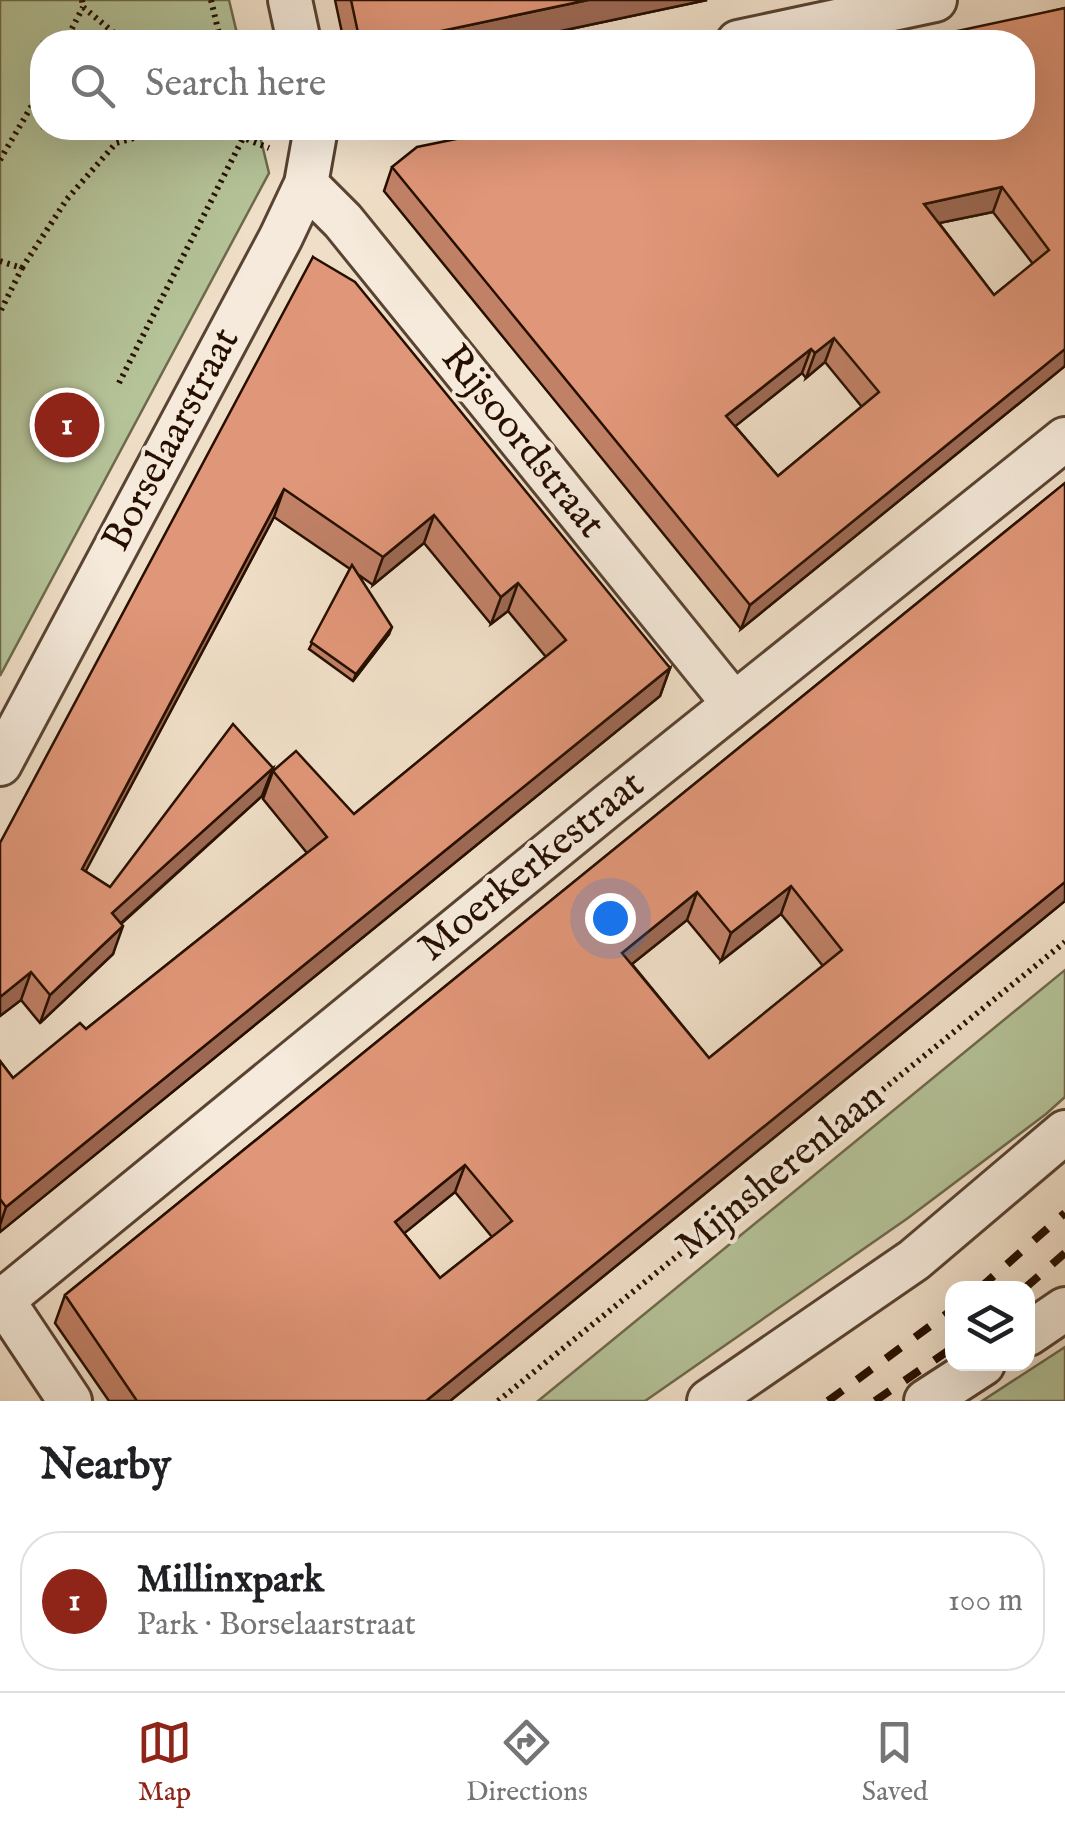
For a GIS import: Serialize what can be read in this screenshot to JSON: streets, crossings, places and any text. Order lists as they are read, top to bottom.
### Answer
{
  "streets": {
    "street": ["Borselaarstraat", "Rijsoordstraat", "Moerkerkestraat"],
    "path": ["Mijnsherenlaan"]
  },
  "crossings": [
    ["Borselaarstraat", "Rijsoordstraat"],
    ["Rijsoordstraat", "Moerkerkestraat"]
  ],
  "page": {
    "search": "Search here",
    "pins": "1",
    "heading": "Nearby",
    "list": [
      {
        "mark": "1",
        "name": "Millinxpark",
        "note": "Park · Borselaarstraat",
        "value": "100 m"
      }
    ],
    "nav": ["Map", "Directions", "Saved"]
  }
}
